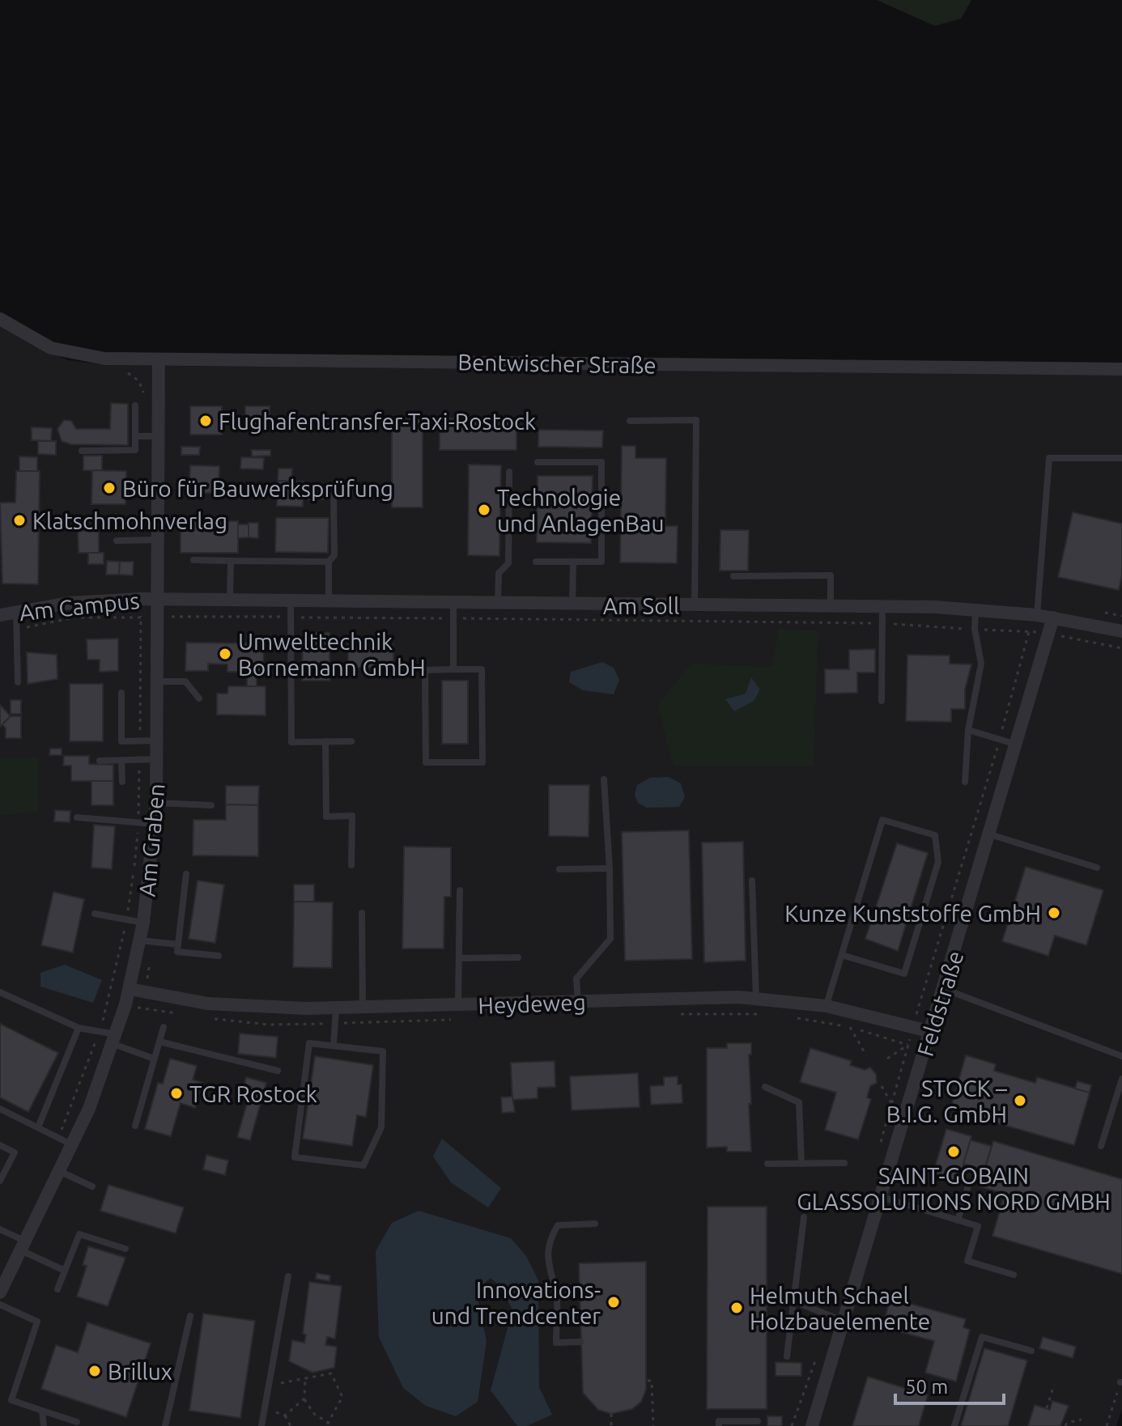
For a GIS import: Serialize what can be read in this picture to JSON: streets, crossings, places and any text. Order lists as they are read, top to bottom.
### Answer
{
  "streets": {
    "street": [
      "Bentwischer Straße",
      "Am Soll",
      "Am Campus",
      "Am Graben",
      "Heydeweg",
      "Feldstraße"
    ]
  },
  "crossings": [
    ["Bentwischer Straße", "Am Graben"],
    ["Am Soll", "Am Campus"],
    ["Am Soll", "Am Graben"],
    ["Am Soll", "Feldstraße"],
    ["Am Campus", "Am Graben"],
    ["Am Graben", "Heydeweg"],
    ["Heydeweg", "Feldstraße"]
  ],
  "places": [
    "Flughafentransfer-Taxi-Rostock",
    "Büro für Bauwerksprüfung",
    "Technologie und AnlagenBau",
    "Klatschmohnverlag",
    "Umwelttechnik Bornemann GmbH",
    "Kunze Kunststoffe GmbH",
    "TGR Rostock",
    "STOCK – B.I.G. GmbH",
    "SAINT-GOBAIN GLASSOLUTIONS NORD GMBH",
    "Innovations- und Trendcenter",
    "Helmuth Schael Holzbauelemente",
    "Brillux"
  ],
  "scale_bar": "50 m"
}
